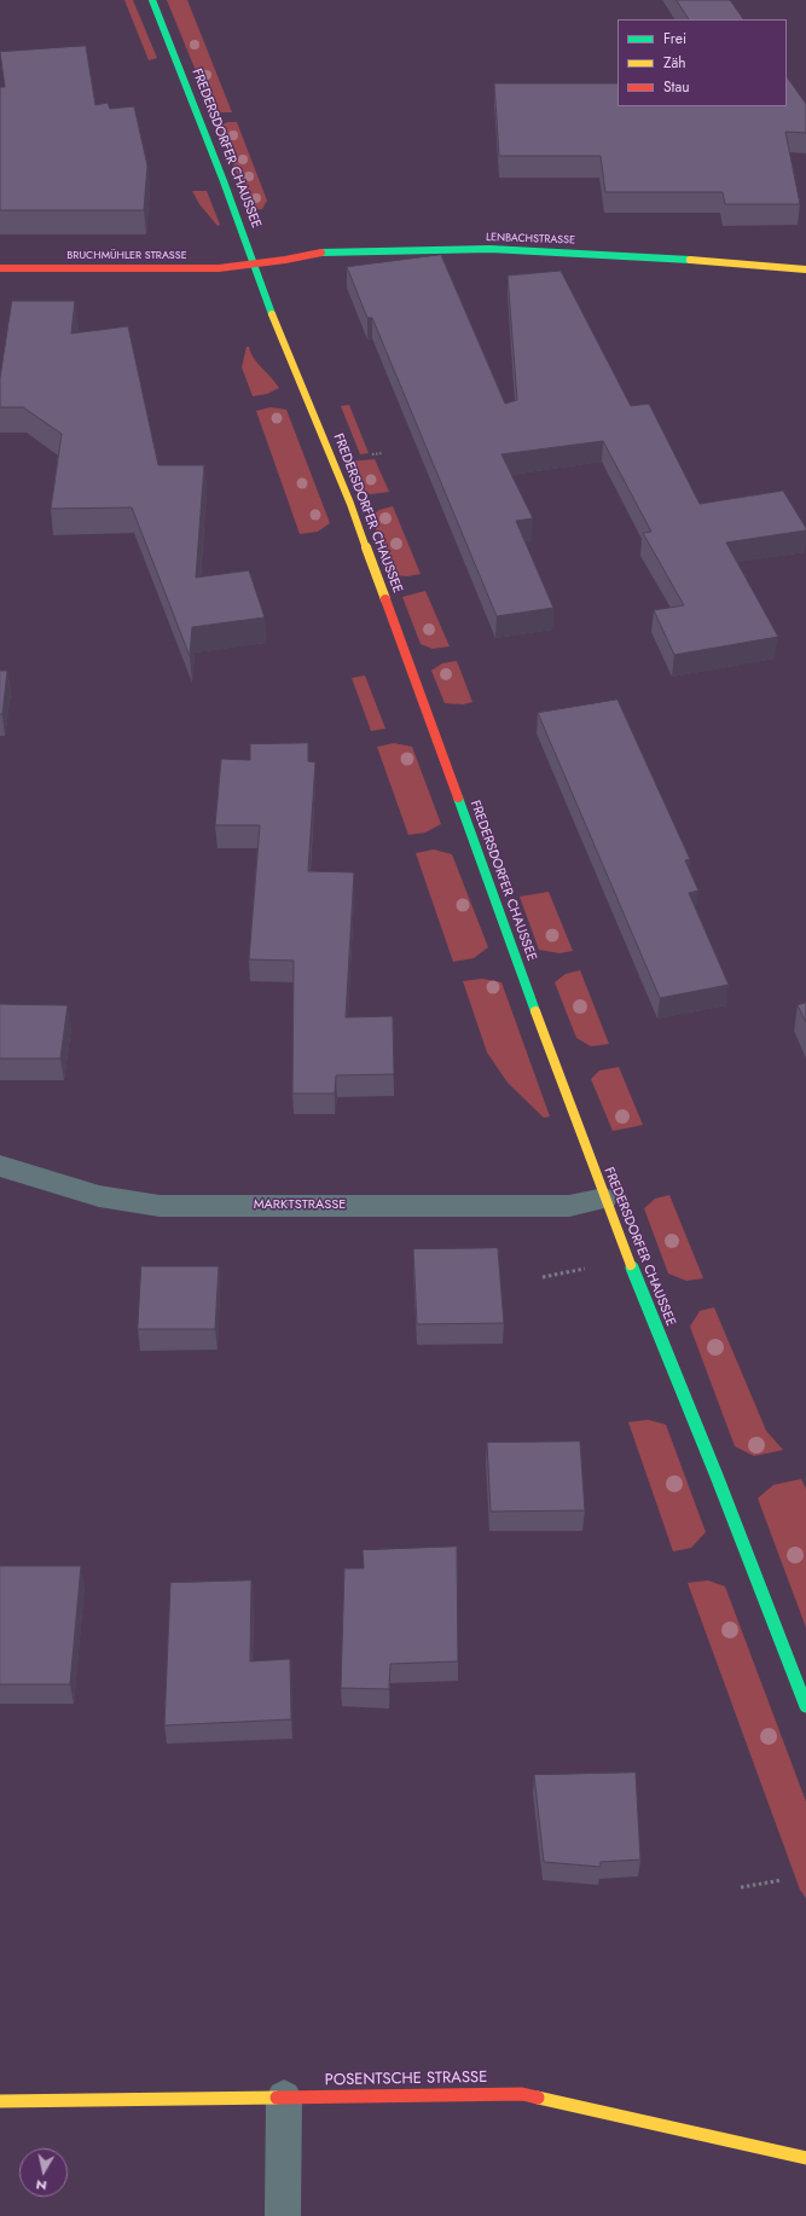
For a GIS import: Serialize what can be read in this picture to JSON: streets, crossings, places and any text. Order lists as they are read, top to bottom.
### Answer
{
  "streets": {
    "main road": [
      "FREDERSDORFER CHAUSSEE",
      "LENBACHSTRASSE",
      "BRUCHMÜHLER STRASSE",
      "POSENTSCHE STRASSE"
    ],
    "street": ["MARKTSTRASSE"]
  },
  "crossings": [
    ["FREDERSDORFER CHAUSSEE", "LENBACHSTRASSE"],
    ["FREDERSDORFER CHAUSSEE", "BRUCHMÜHLER STRASSE"],
    ["FREDERSDORFER CHAUSSEE", "MARKTSTRASSE"],
    ["LENBACHSTRASSE", "BRUCHMÜHLER STRASSE"]
  ],
  "legend": ["Frei", "Zäh", "Stau"],
  "north": "bottom"
}
